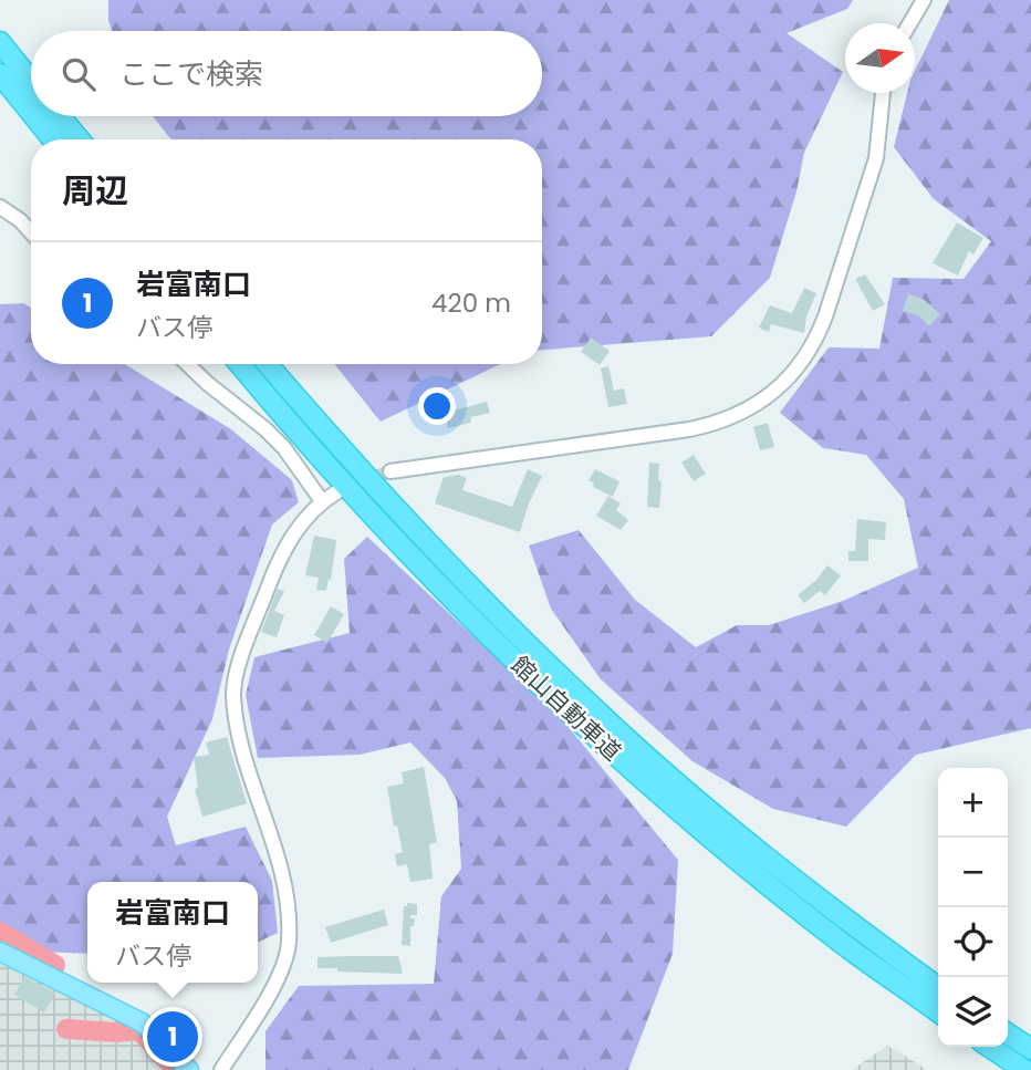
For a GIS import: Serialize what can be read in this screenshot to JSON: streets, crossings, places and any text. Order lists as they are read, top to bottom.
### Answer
{
  "streets": {
    "highway": ["館山自動車道"]
  },
  "north": "right",
  "page": {
    "search": "ここで検索",
    "heading": "周辺",
    "list": [
      {
        "mark": "1",
        "name": "岩富南口",
        "note": "バス停",
        "value": "420 m"
      }
    ],
    "map_buttons": ["+", "−"],
    "popup": ["岩富南口", "バス停"],
    "pins": "1"
  }
}
